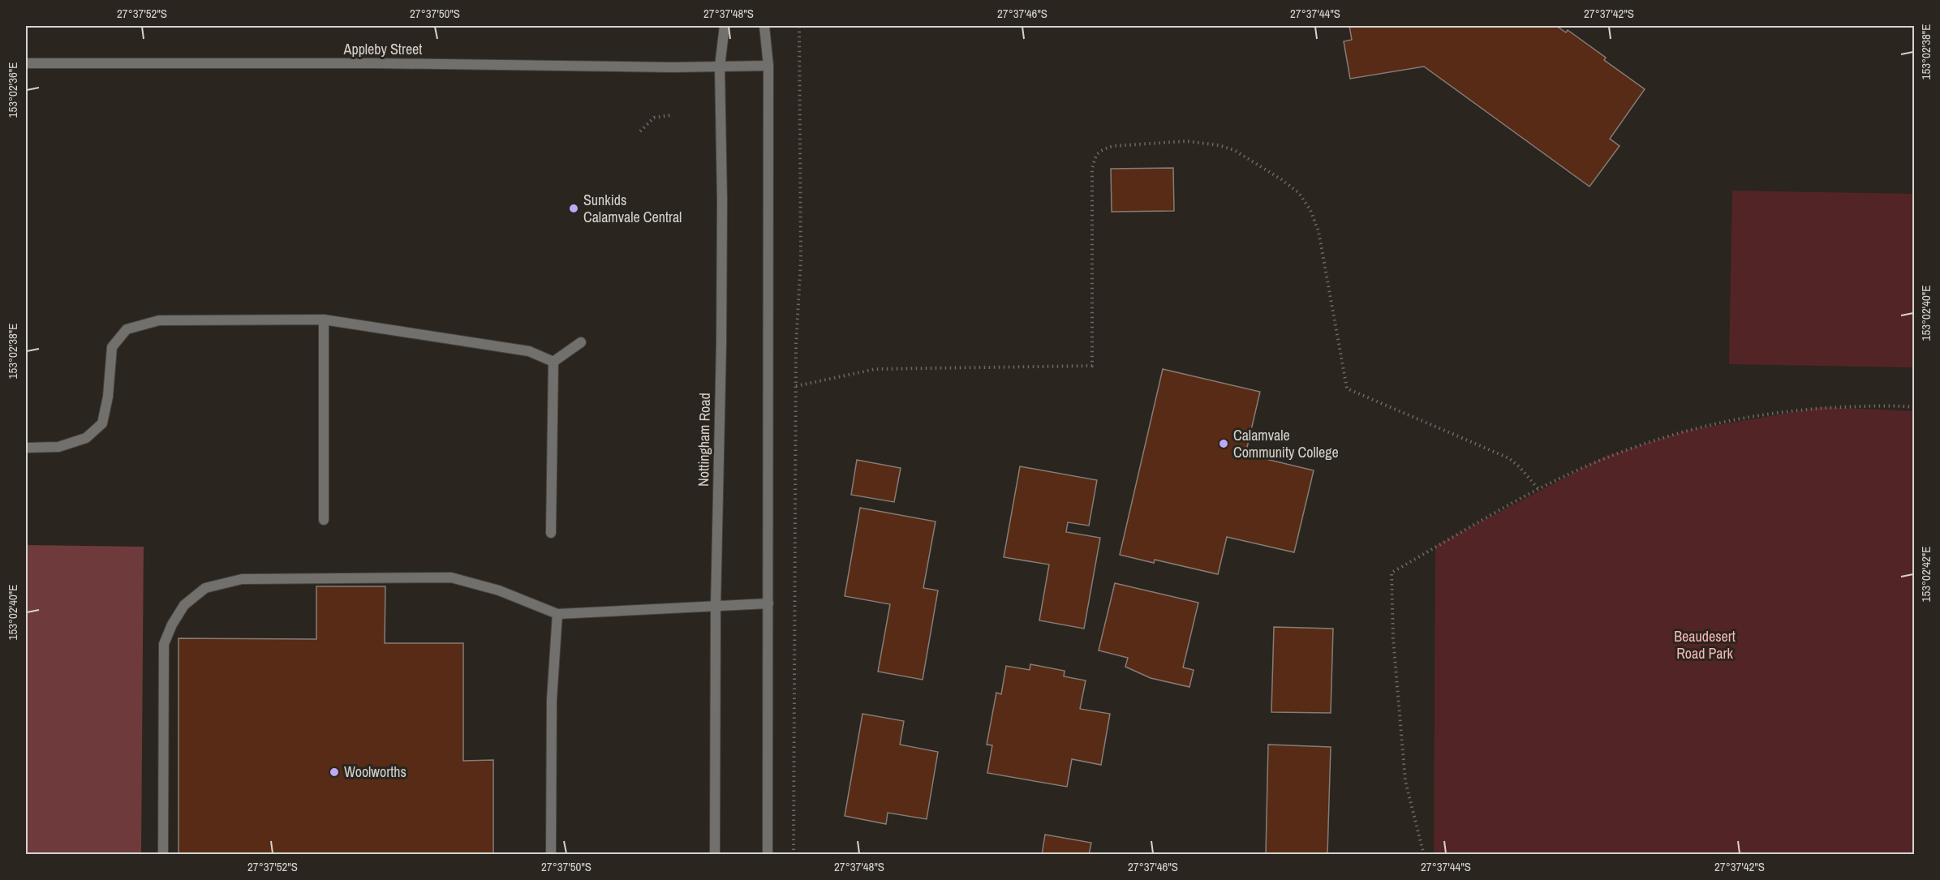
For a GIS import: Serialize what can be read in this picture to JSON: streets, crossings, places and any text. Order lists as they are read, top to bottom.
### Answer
{
  "streets": {
    "street": ["Appleby Street", "Nottingham Road"]
  },
  "crossings": [
    ["Appleby Street", "Nottingham Road"]
  ],
  "parks": ["Beaudesert Road Park"],
  "places": ["Sunkids Calamvale Central", "Calamvale Community College", "Woolworths"],
  "coordinates": [
    "27°37'52\"S",
    "27°37'50\"S",
    "27°37'48\"S",
    "27°37'46\"S",
    "27°37'44\"S",
    "27°37'42\"S",
    "153°02'38\"E",
    "153°02'36\"E",
    "153°02'40\"E",
    "153°02'42\"E"
  ]
}
